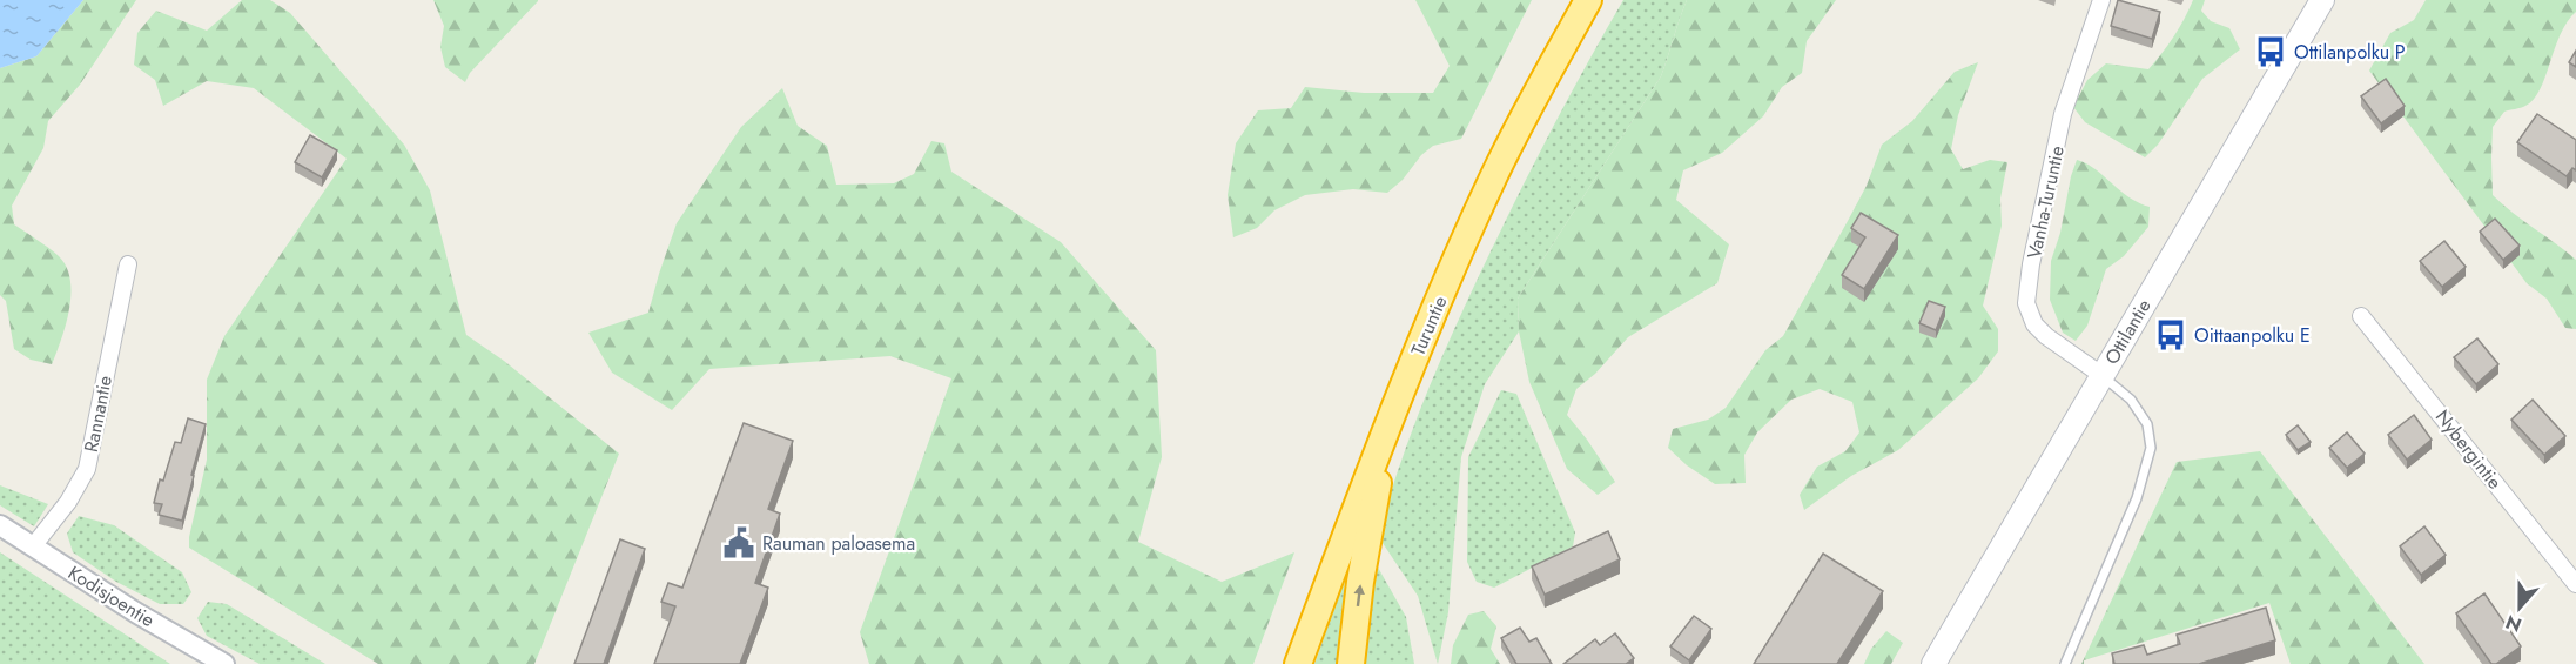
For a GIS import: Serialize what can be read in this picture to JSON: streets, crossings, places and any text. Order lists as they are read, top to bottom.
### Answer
{
  "streets": {
    "highway": ["Turuntie"],
    "main road": ["Ottilantie"],
    "street": [
      "Vanha-Turuntie",
      "Rannantie",
      "Nybergintie",
      "Kodisjoentie"
    ]
  },
  "crossings": [
    ["Vanha-Turuntie", "Ottilantie"],
    ["Rannantie", "Kodisjoentie"]
  ],
  "places": {
    "bus stop": ["Ottilanpolku P", "Oittaanpolku E"],
    "public building": ["Rauman paloasema"]
  },
  "north": "bottom"
}
